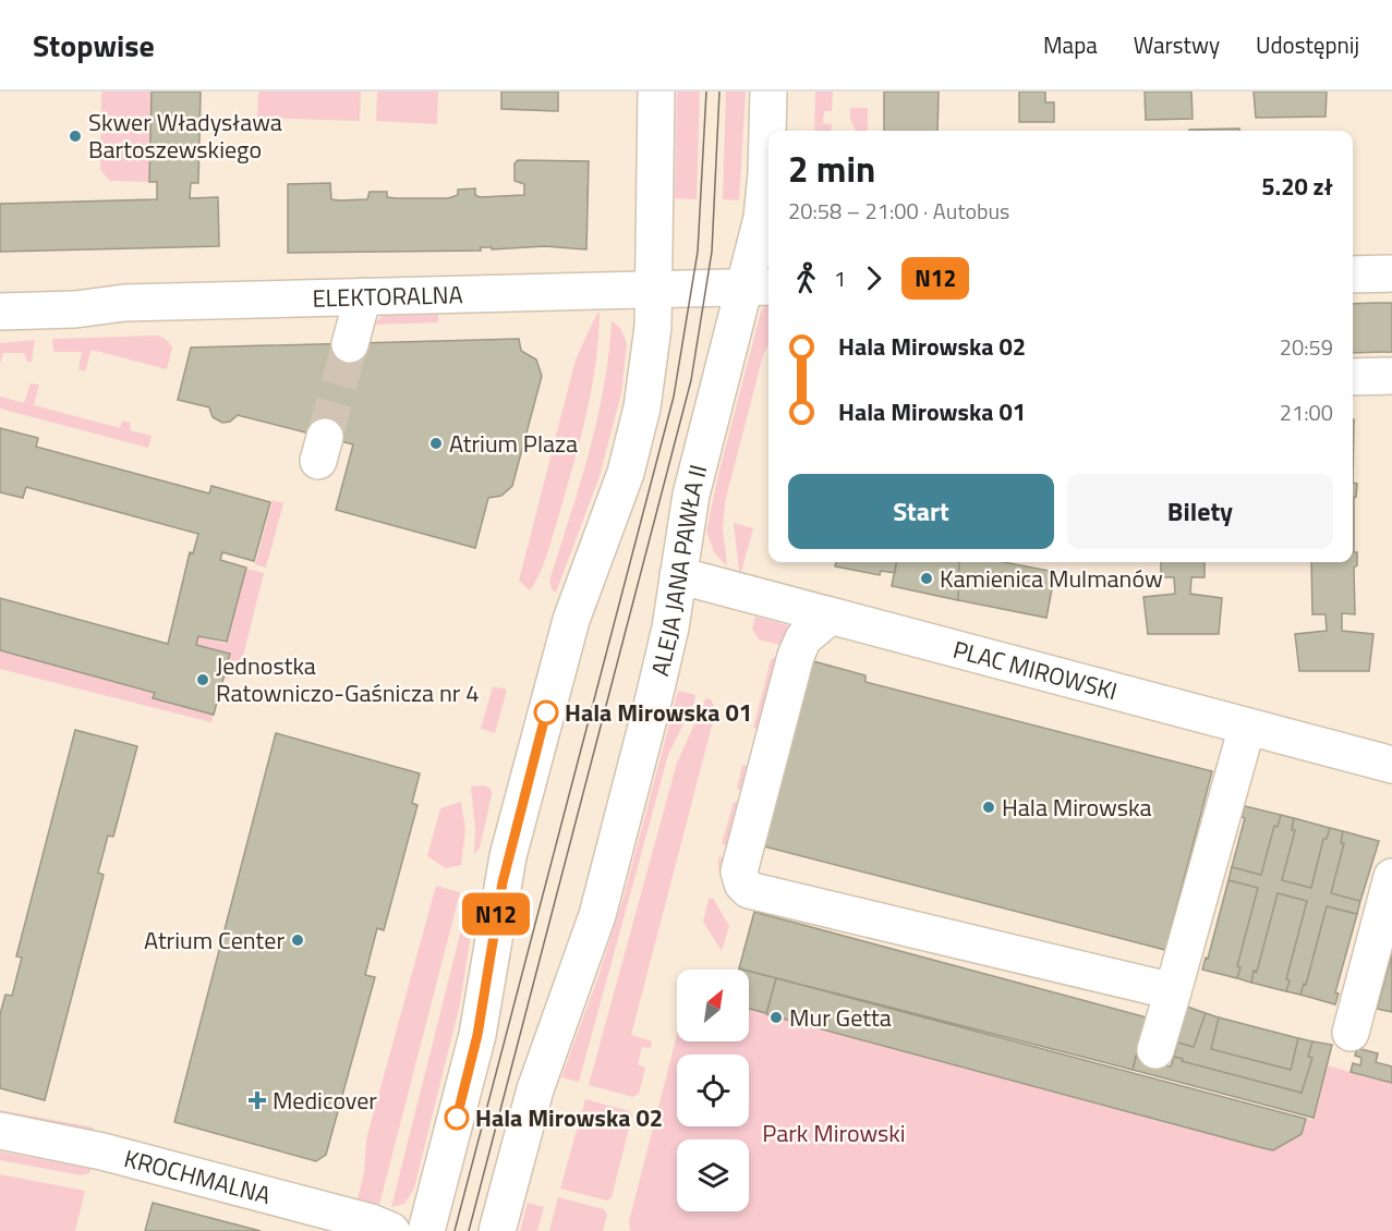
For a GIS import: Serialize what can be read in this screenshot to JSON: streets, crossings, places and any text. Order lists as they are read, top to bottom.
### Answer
{
  "streets": {
    "main road": [
      "ELEKTORALNA",
      "ALEJA JANA PAWŁA II",
      "PLAC MIROWSKI",
      "KROCHMALNA"
    ]
  },
  "crossings": [
    ["ELEKTORALNA", "ALEJA JANA PAWŁA II"],
    ["ALEJA JANA PAWŁA II", "PLAC MIROWSKI"]
  ],
  "parks": ["Park Mirowski"],
  "places": {
    "other": [
      "Skwer Władysława Bartoszewskiego",
      "Atrium Plaza",
      "Kamienica Mulmanów",
      "Jednostka Ratowniczo-Gaśnicza nr 4",
      "Hala Mirowska 01",
      "Hala Mirowska",
      "Atrium Center",
      "Mur Getta",
      "Hala Mirowska 02"
    ],
    "health": ["Medicover"]
  },
  "lines": ["bus line N12"],
  "north": "top right",
  "page": {
    "header": "Stopwise",
    "nav": ["Mapa", "Warstwy", "Udostępnij"],
    "on_map": "N12",
    "heading": ["2 min", "20:58 – 21:00 · Autobus", "5.20 zł"],
    "legs": ["1", "N12"],
    "list": [
      {
        "name": "Hala Mirowska 02",
        "value": "20:59"
      },
      {
        "name": "Hala Mirowska 01",
        "value": "21:00"
      }
    ],
    "buttons": ["Start", "Bilety"]
  }
}
